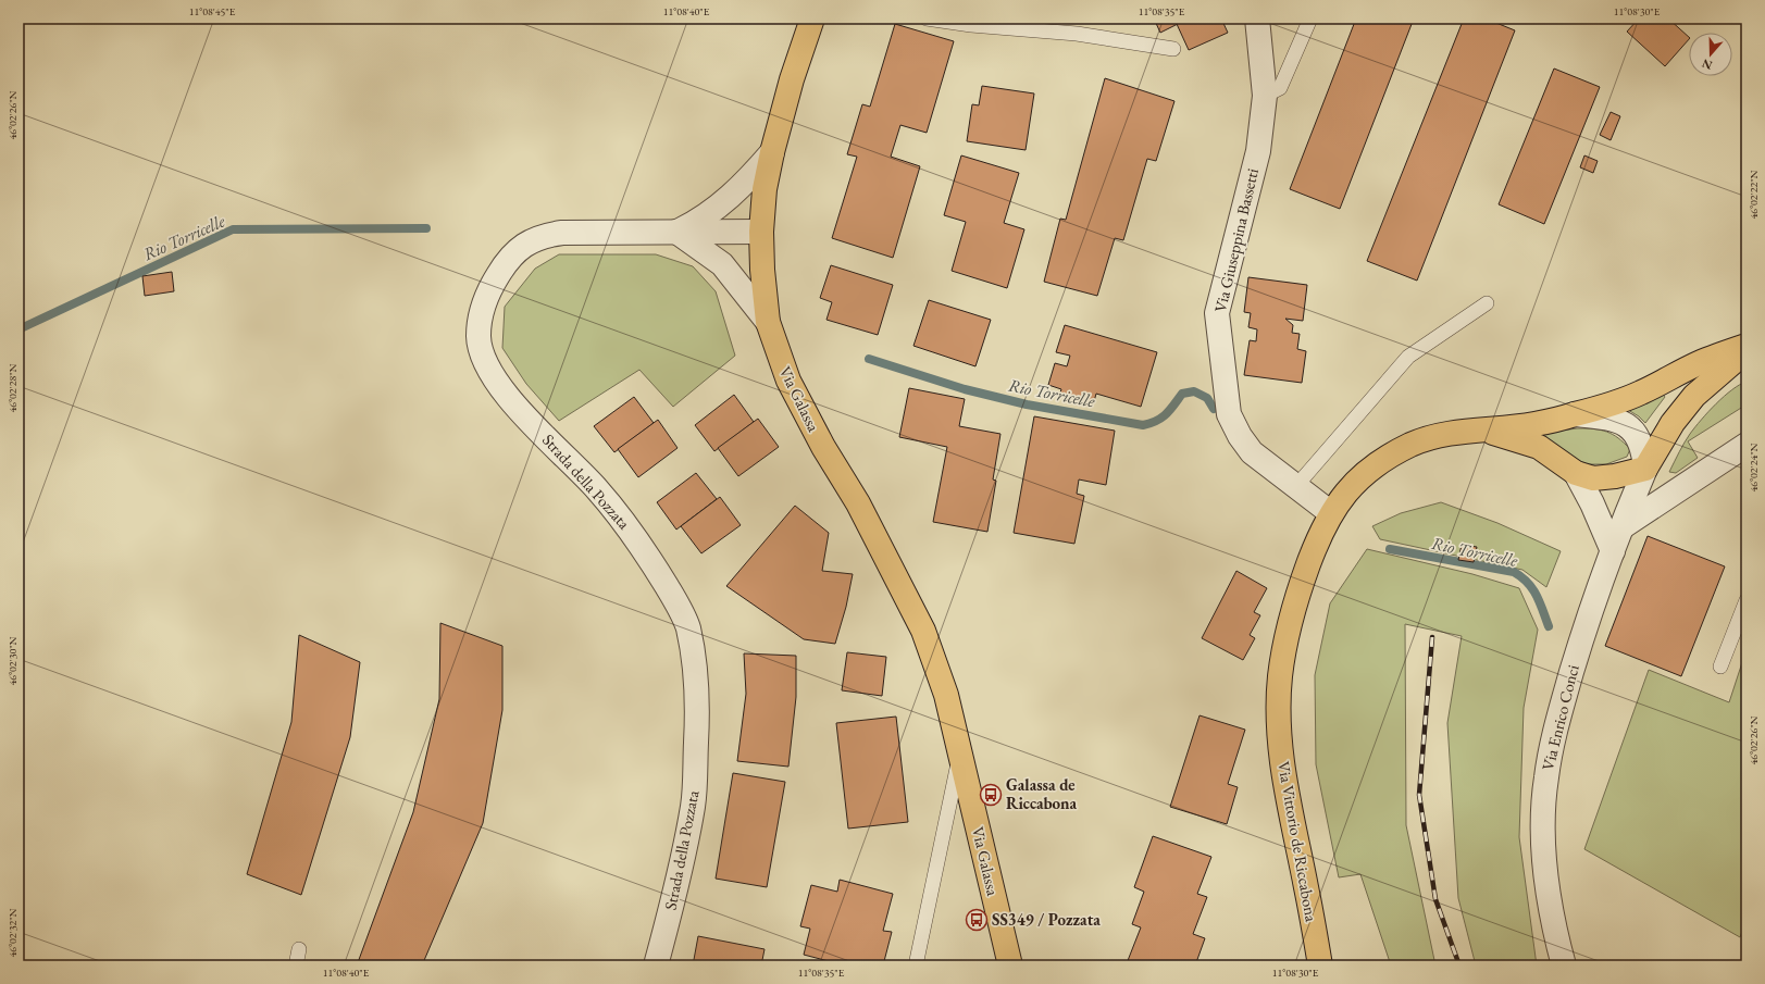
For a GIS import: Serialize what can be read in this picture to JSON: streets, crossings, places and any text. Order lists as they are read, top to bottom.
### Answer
{
  "streets": {
    "main road": ["Via Galassa", "Via Enrico Conci", "Via Vittorio de Riccabona"],
    "street": ["Via Giuseppina Bassetti", "Strada della Pozzata"]
  },
  "crossings": [
    ["Via Giuseppina Bassetti", "Via Vittorio de Riccabona"],
    ["Via Galassa", "Strada della Pozzata"],
    ["Via Enrico Conci", "Via Vittorio de Riccabona"]
  ],
  "water": ["Rio Torricelle"],
  "places": {
    "bus stop": ["Galassa de Riccabona", "SS349 / Pozzata"]
  },
  "north": "bottom",
  "coordinates": [
    "11°08'45\"E",
    "11°08'40\"E",
    "11°08'35\"E",
    "11°08'30\"E",
    "46°02'26\"N",
    "46°02'22\"N",
    "46°02'28\"N",
    "46°02'24\"N",
    "46°02'30\"N",
    "46°02'32\"N"
  ]
}
